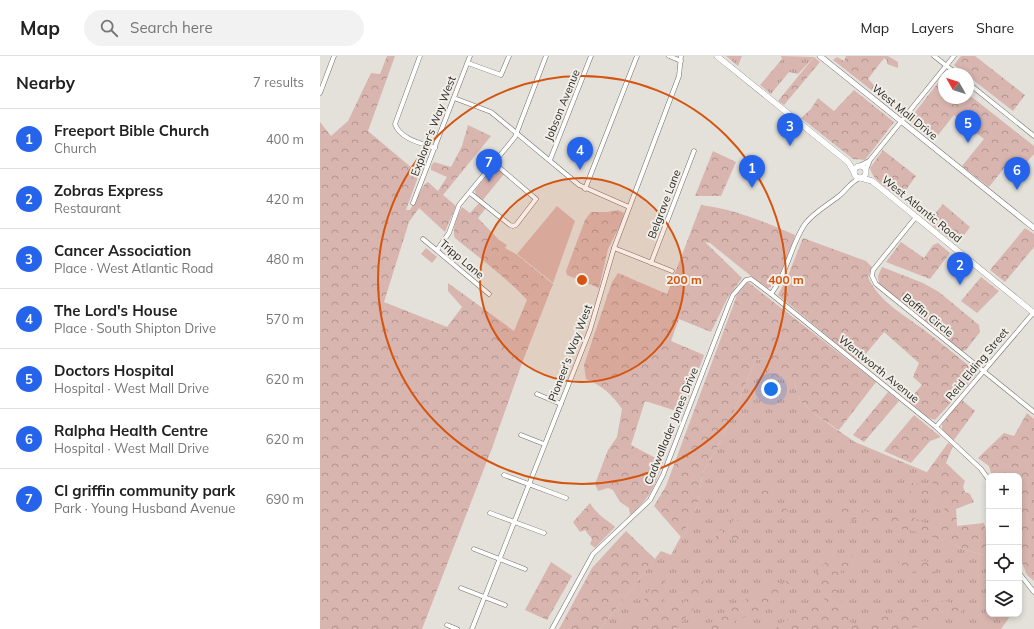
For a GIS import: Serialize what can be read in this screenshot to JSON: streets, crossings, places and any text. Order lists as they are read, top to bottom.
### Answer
{
  "streets": {
    "main road": ["West Atlantic Road"],
    "street": [
      "Jobson Avenue",
      "West Mall Drive",
      "Explorer's Way West",
      "Belgrave Lane",
      "Tripp Lane",
      "Baffin Circle",
      "Pioneer's Way West",
      "Reid Elding Street",
      "Wentworth Avenue",
      "Cadwallader Jones Drive"
    ]
  },
  "crossings": [
    ["West Atlantic Road", "Baffin Circle"],
    ["West Atlantic Road", "Reid Elding Street"],
    ["Baffin Circle", "Reid Elding Street"],
    ["Reid Elding Street", "Wentworth Avenue"],
    ["Wentworth Avenue", "Cadwallader Jones Drive"]
  ],
  "north": "top left",
  "page": {
    "header": "Map",
    "search": "Search here",
    "nav": ["Map", "Layers", "Share"],
    "heading": ["Nearby", "7 results"],
    "list": [
      {
        "mark": "1",
        "name": "Freeport Bible Church",
        "note": "Church",
        "value": "400 m"
      },
      {
        "mark": "2",
        "name": "Zobras Express",
        "note": "Restaurant",
        "value": "420 m"
      },
      {
        "mark": "3",
        "name": "Cancer Association",
        "note": "Place · West Atlantic Road",
        "value": "480 m"
      },
      {
        "mark": "4",
        "name": "The Lord's House",
        "note": "Place · South Shipton Drive",
        "value": "570 m"
      },
      {
        "mark": "5",
        "name": "Doctors Hospital",
        "note": "Hospital · West Mall Drive",
        "value": "620 m"
      },
      {
        "mark": "6",
        "name": "Ralpha Health Centre",
        "note": "Hospital · West Mall Drive",
        "value": "620 m"
      },
      {
        "mark": "7",
        "name": "Cl griffin community park",
        "note": "Park · Young Husband Avenue",
        "value": "690 m"
      }
    ],
    "pins": [
      "5",
      "3",
      "4",
      "7",
      "1",
      "6",
      "2"
    ],
    "map_buttons": ["+", "−"]
  },
  "rings": ["200 m", "400 m"]
}
